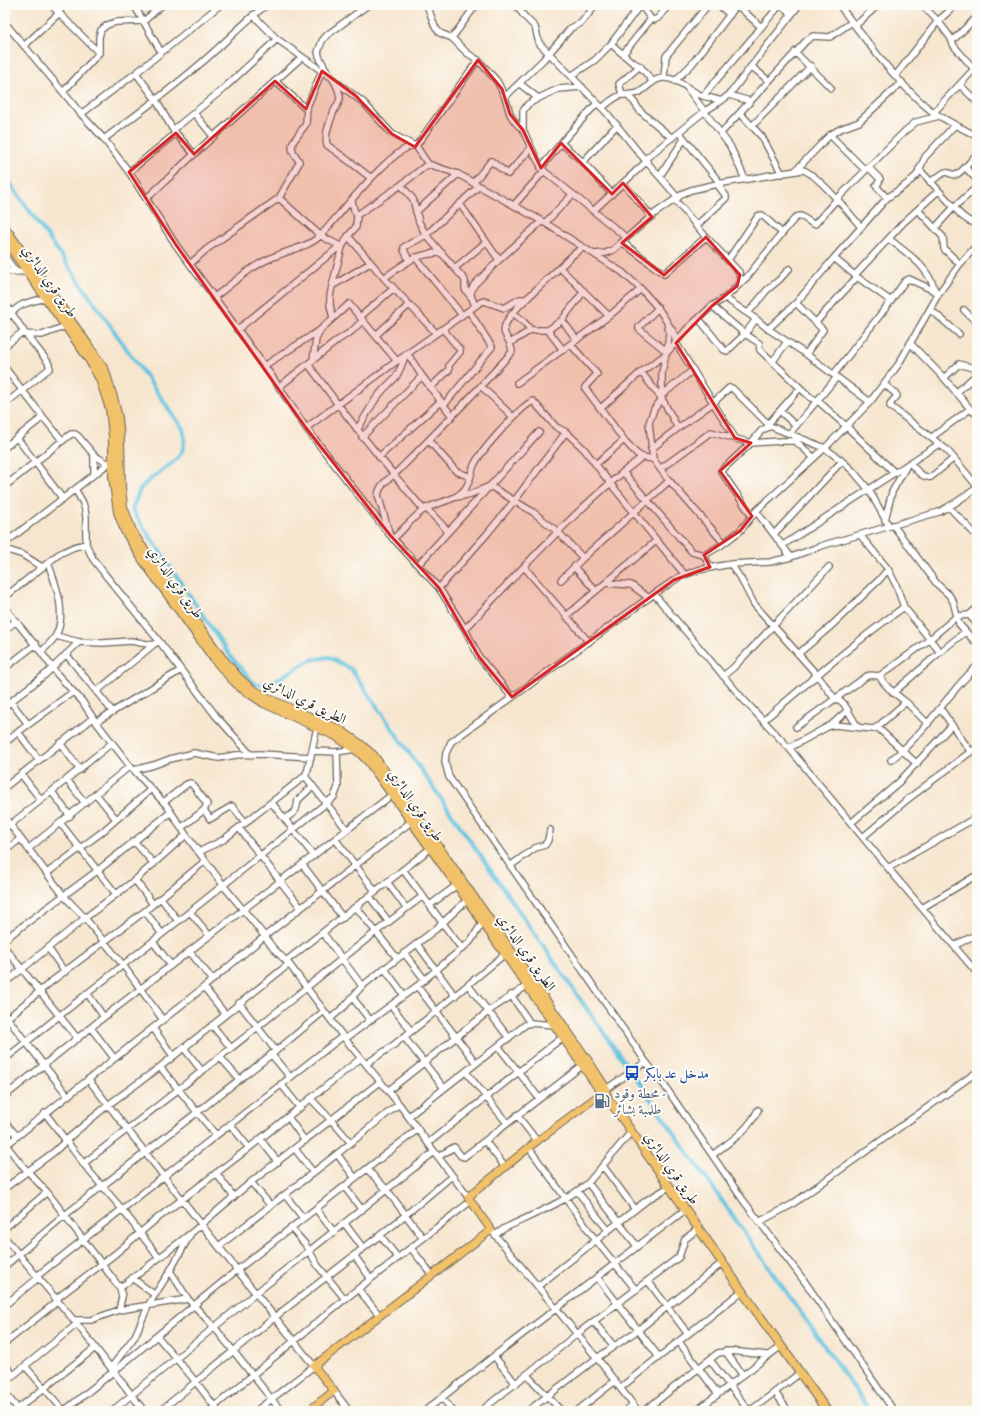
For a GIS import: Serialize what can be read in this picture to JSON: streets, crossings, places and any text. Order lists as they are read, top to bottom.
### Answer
{
  "streets": {
    "highway": ["طريق قري الدائري", "الطريق قري الدائري"]
  },
  "crossings": [
    ["طريق قري الدائري", "الطريق قري الدائري"]
  ],
  "places": {
    "bus stop": ["مدخل عد بابكر"],
    "fuel station": ["محطة وقود - طلمبة بشائر"]
  }
}
